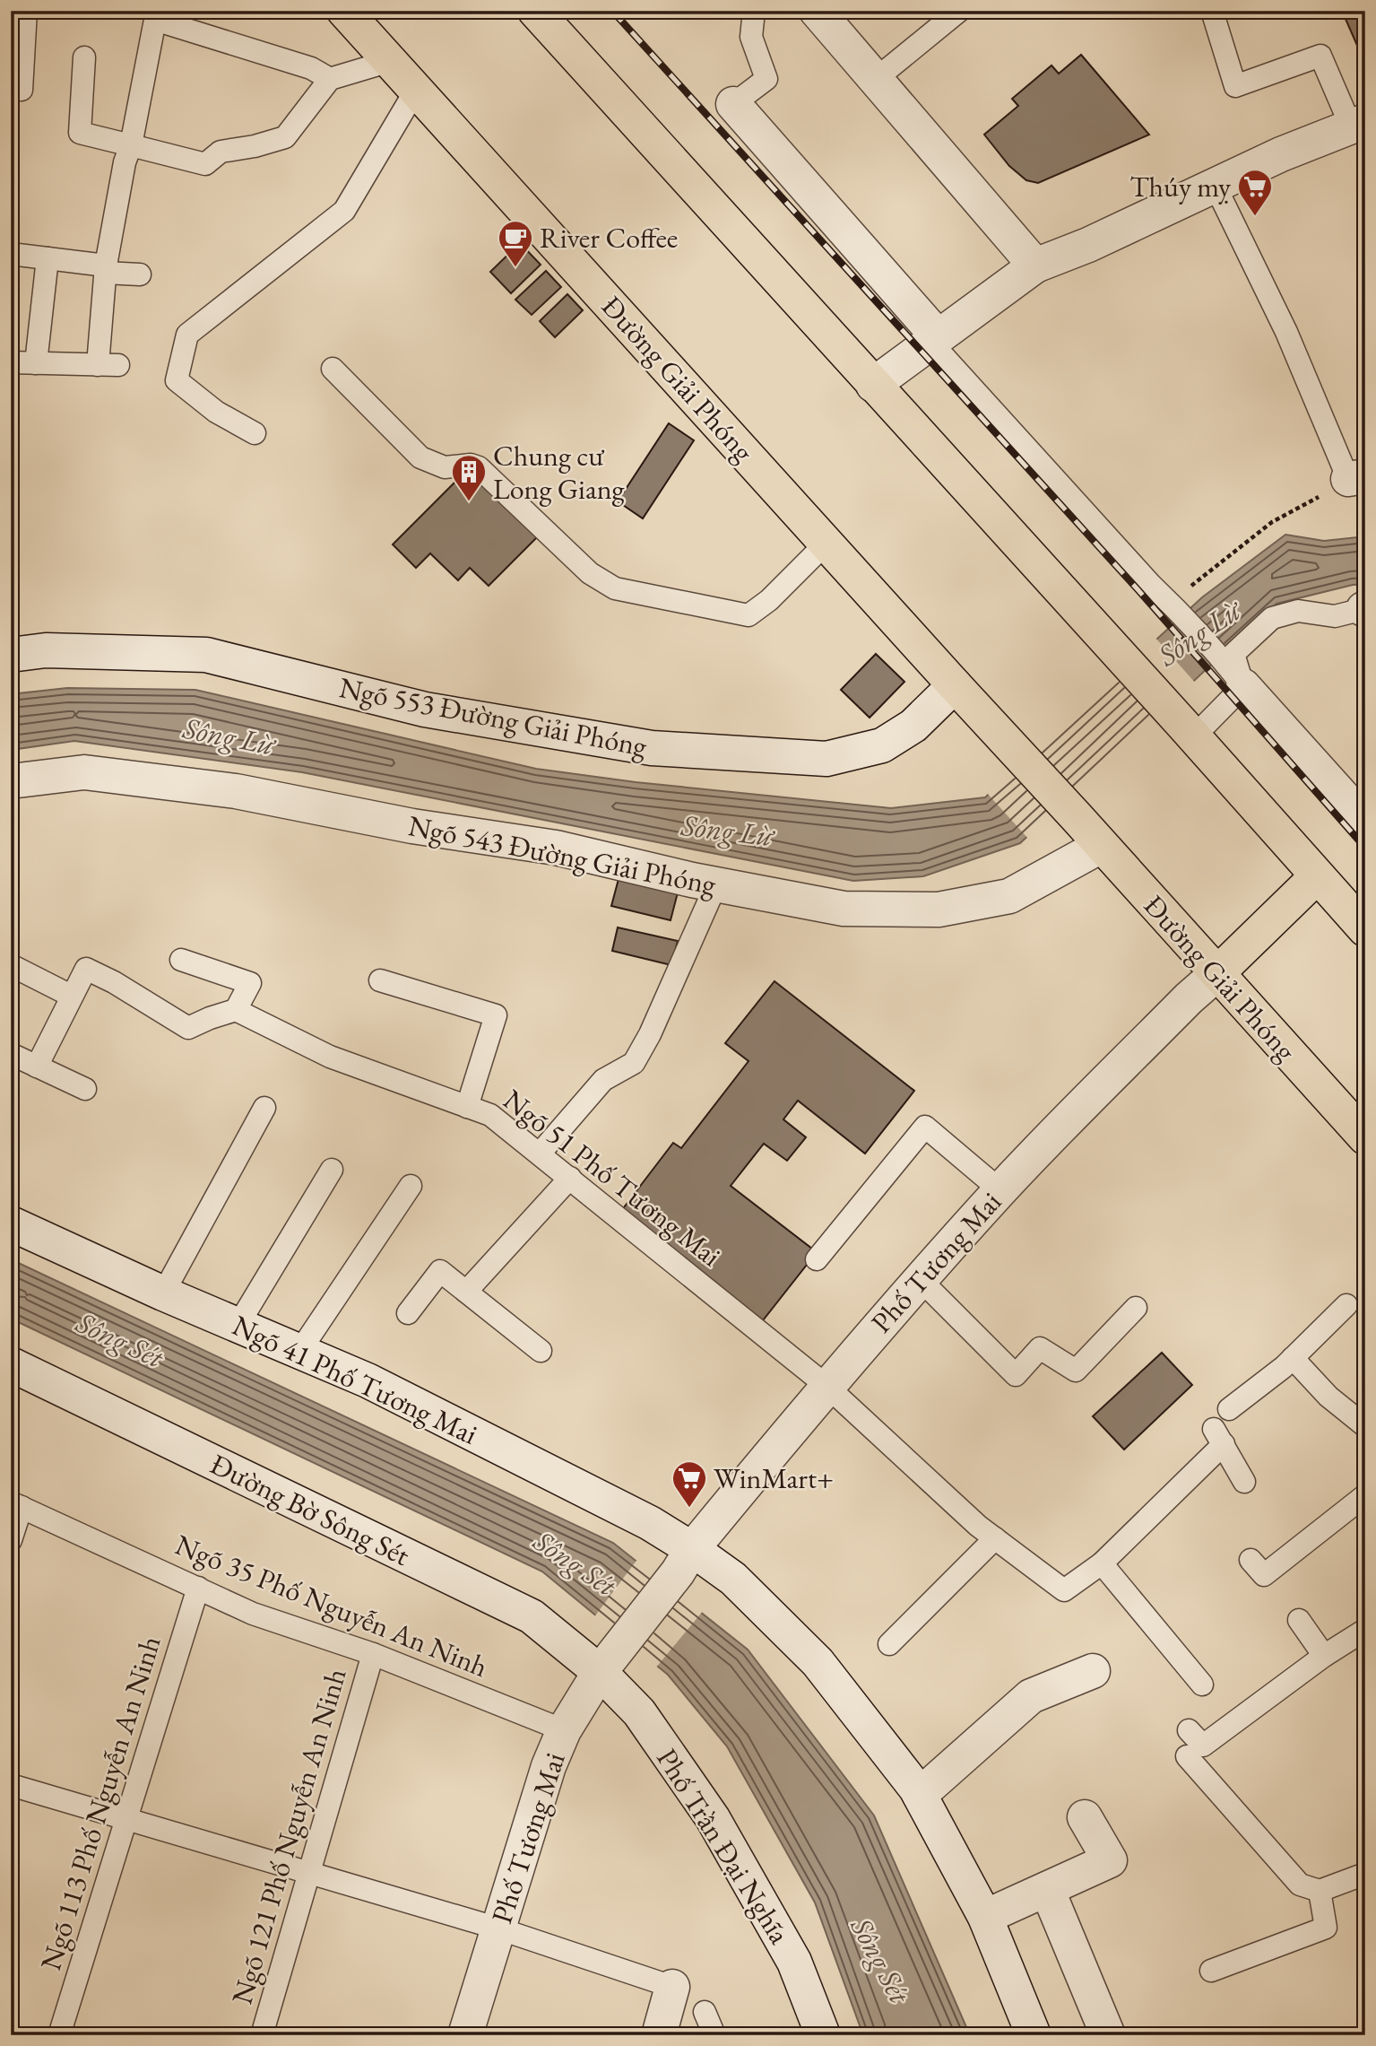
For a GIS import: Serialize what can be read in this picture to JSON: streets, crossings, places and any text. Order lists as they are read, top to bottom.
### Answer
{
  "streets": {
    "main road": ["Đường Giải Phóng"],
    "street": [
      "Ngõ 553 Đường Giải Phóng",
      "Ngõ 543 Đường Giải Phóng",
      "Phố Tương Mai",
      "Ngõ 41 Phố Tương Mai",
      "Đường Bờ Sông Sét",
      "Phố Trần Đại Nghĩa"
    ],
    "lane": [
      "Ngõ 51 Phố Tương Mai",
      "Ngõ 35 Phố Nguyễn An Ninh",
      "Ngõ 113 Phố Nguyễn An Ninh",
      "Ngõ 121 Phố Nguyễn An Ninh"
    ]
  },
  "crossings": [
    ["Đường Giải Phóng", "Ngõ 553 Đường Giải Phóng"],
    ["Đường Giải Phóng", "Ngõ 543 Đường Giải Phóng"],
    ["Đường Giải Phóng", "Phố Tương Mai"],
    ["Ngõ 51 Phố Tương Mai", "Phố Tương Mai"],
    ["Phố Tương Mai", "Ngõ 41 Phố Tương Mai"],
    ["Phố Tương Mai", "Đường Bờ Sông Sét"],
    ["Phố Tương Mai", "Ngõ 35 Phố Nguyễn An Ninh"],
    ["Phố Tương Mai", "Phố Trần Đại Nghĩa"],
    ["Đường Bờ Sông Sét", "Phố Trần Đại Nghĩa"],
    ["Ngõ 35 Phố Nguyễn An Ninh", "Ngõ 113 Phố Nguyễn An Ninh"],
    ["Ngõ 35 Phố Nguyễn An Ninh", "Ngõ 121 Phố Nguyễn An Ninh"]
  ],
  "water": ["Sông Lừ", "Sông Sét"],
  "places": {
    "supermarket": ["Thúy mỵ", "WinMart+"],
    "cafe": ["River Coffee"],
    "building": ["Chung cư Long Giang"]
  }
}
